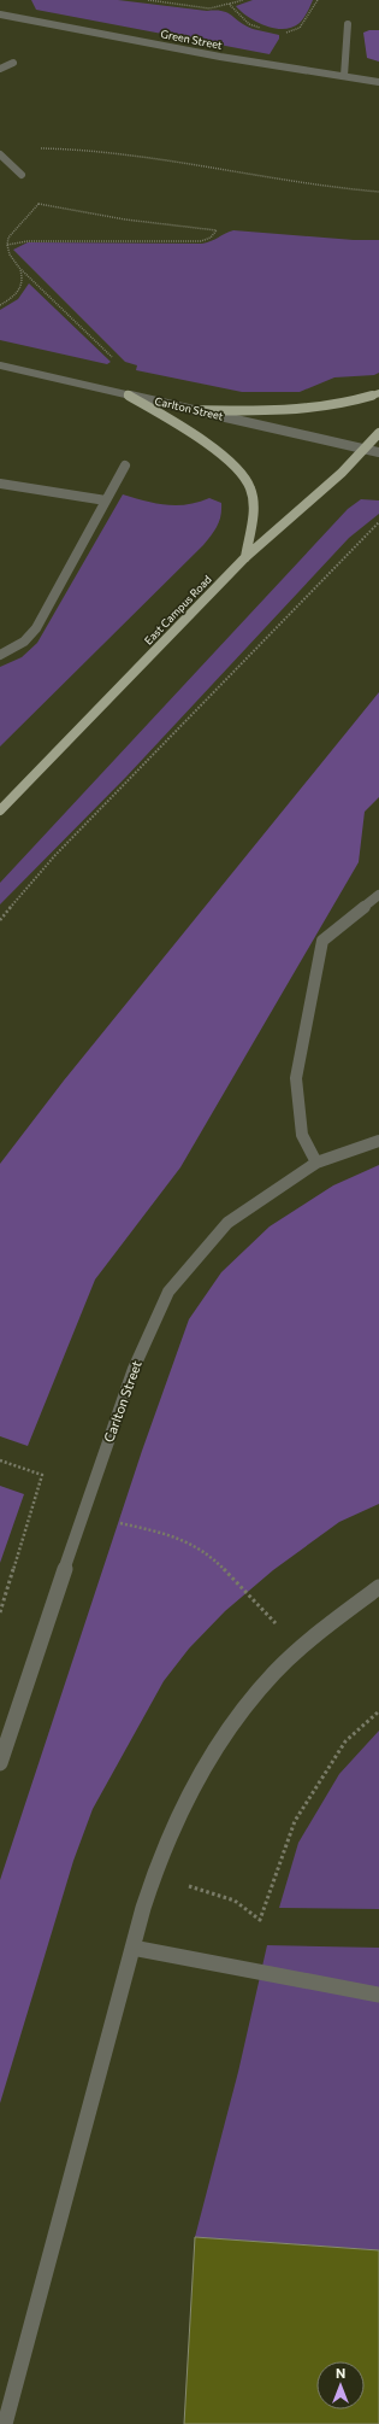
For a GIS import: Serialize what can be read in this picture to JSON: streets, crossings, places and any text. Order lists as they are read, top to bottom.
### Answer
{
  "streets": {
    "main road": ["East Campus Road"],
    "street": ["Green Street", "Carlton Street"]
  },
  "crossings": [
    ["Carlton Street", "East Campus Road"]
  ],
  "north": "top"
}
